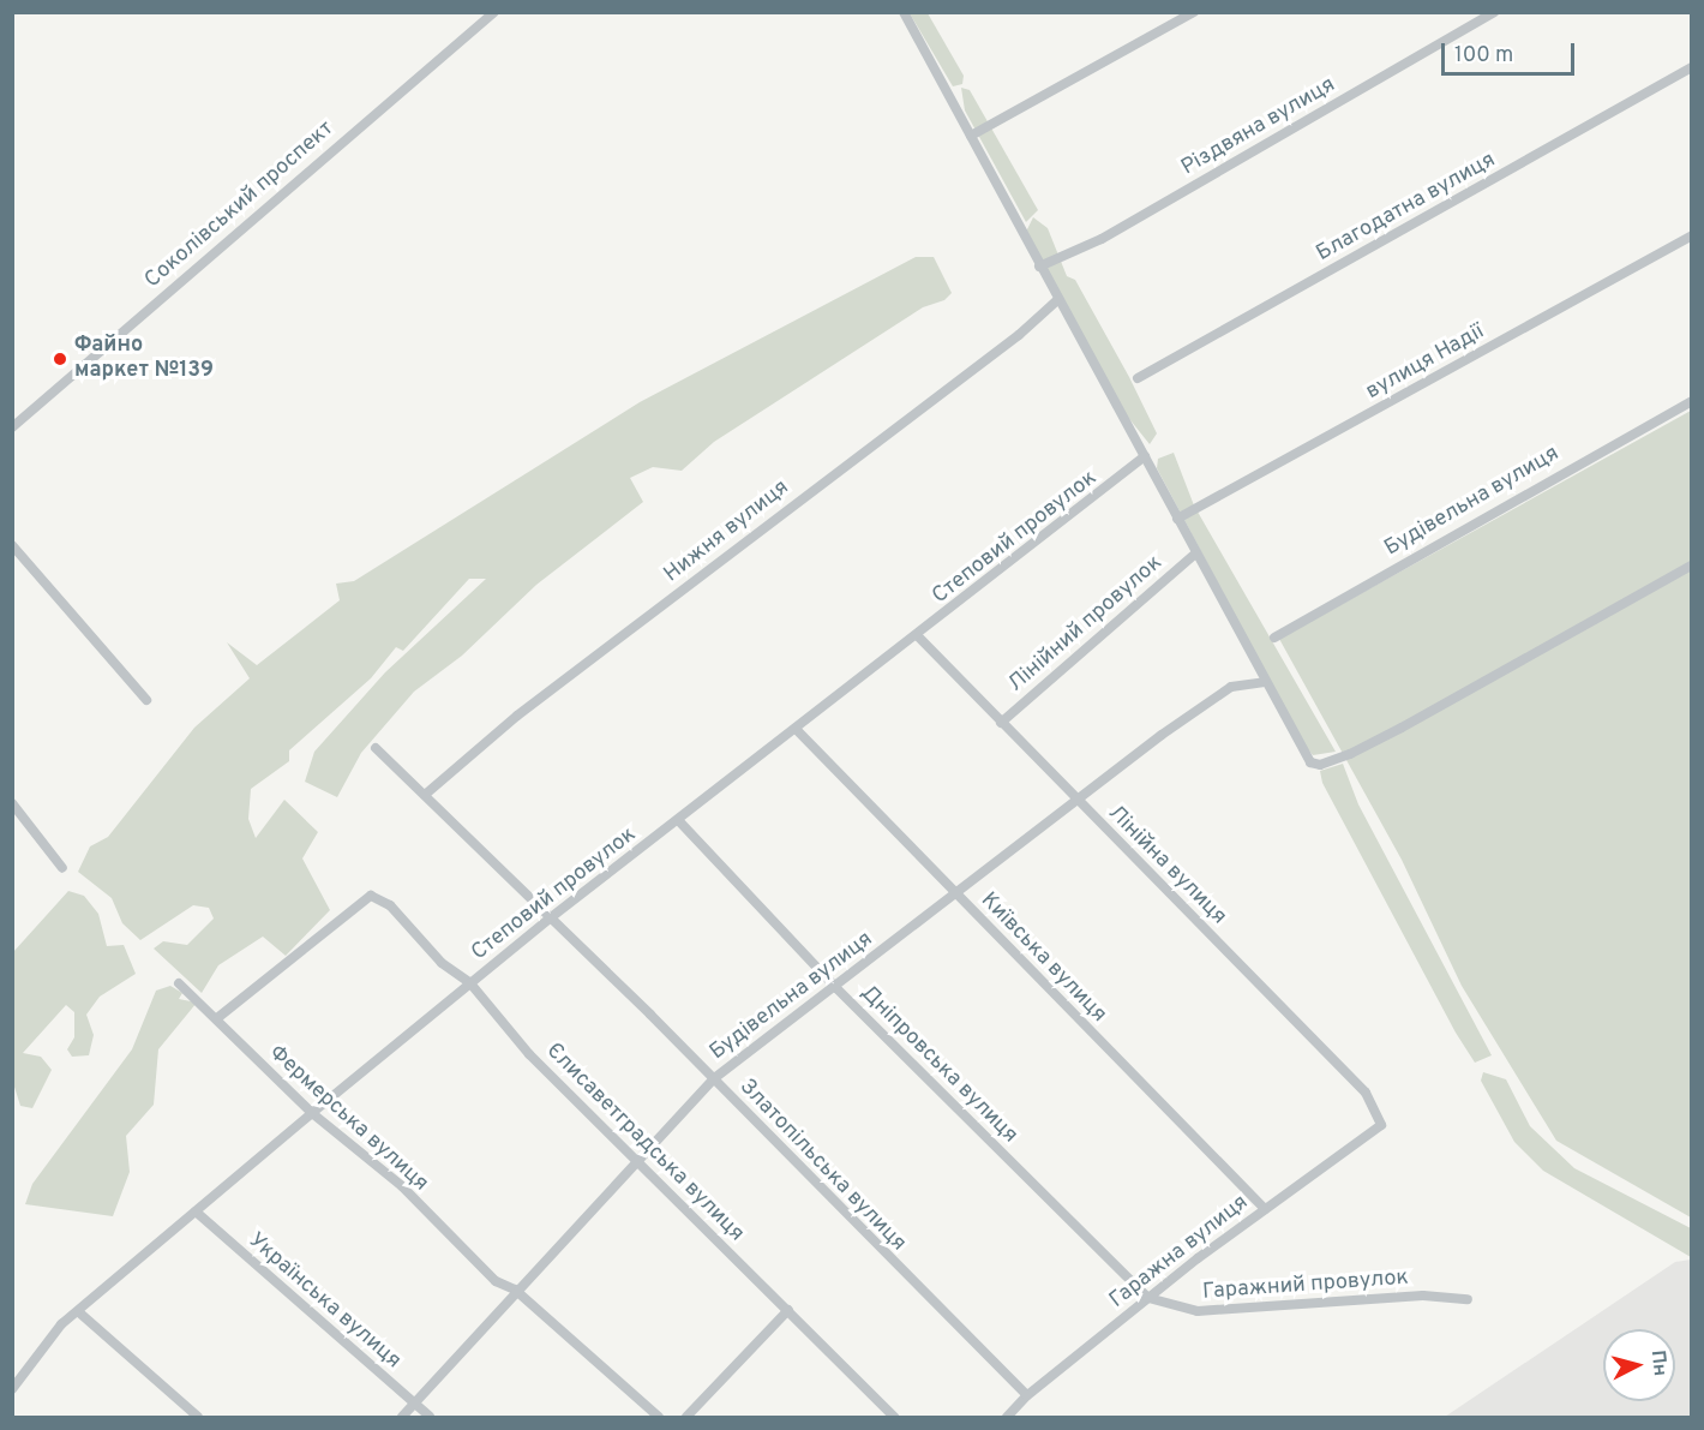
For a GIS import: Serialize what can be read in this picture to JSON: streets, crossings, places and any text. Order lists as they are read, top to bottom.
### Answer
{
  "streets": {
    "street": [
      "Різдвяна вулиця",
      "Соколівський проспект",
      "Благодатна вулиця",
      "вулиця Надії",
      "Будівельна вулиця",
      "Нижня вулиця",
      "Степовий провулок",
      "Лінійний провулок",
      "Лінійна вулиця",
      "Київська вулиця",
      "Дніпровська вулиця",
      "Фермерська вулиця",
      "Єлисаветградська вулиця",
      "Златопільська вулиця",
      "Гаражна вулиця",
      "Гаражний провулок",
      "Українська вулиця"
    ]
  },
  "crossings": [
    ["Будівельна вулиця", "Лінійна вулиця"],
    ["Будівельна вулиця", "Київська вулиця"],
    ["Будівельна вулиця", "Дніпровська вулиця"],
    ["Будівельна вулиця", "Фермерська вулиця"],
    ["Будівельна вулиця", "Єлисаветградська вулиця"],
    ["Будівельна вулиця", "Златопільська вулиця"],
    ["Будівельна вулиця", "Українська вулиця"],
    ["Нижня вулиця", "Златопільська вулиця"],
    ["Степовий провулок", "Лінійна вулиця"],
    ["Степовий провулок", "Київська вулиця"],
    ["Степовий провулок", "Дніпровська вулиця"],
    ["Степовий провулок", "Фермерська вулиця"],
    ["Степовий провулок", "Єлисаветградська вулиця"],
    ["Степовий провулок", "Златопільська вулиця"],
    ["Степовий провулок", "Українська вулиця"],
    ["Лінійний провулок", "Лінійна вулиця"],
    ["Лінійна вулиця", "Гаражна вулиця"],
    ["Київська вулиця", "Гаражна вулиця"],
    ["Дніпровська вулиця", "Гаражна вулиця"],
    ["Дніпровська вулиця", "Гаражний провулок"],
    ["Фермерська вулиця", "Єлисаветградська вулиця"],
    ["Златопільська вулиця", "Гаражна вулиця"],
    ["Гаражна вулиця", "Гаражний провулок"]
  ],
  "places": ["Файно маркет №139"],
  "scale_bar": "100 m",
  "north": "right"
}
